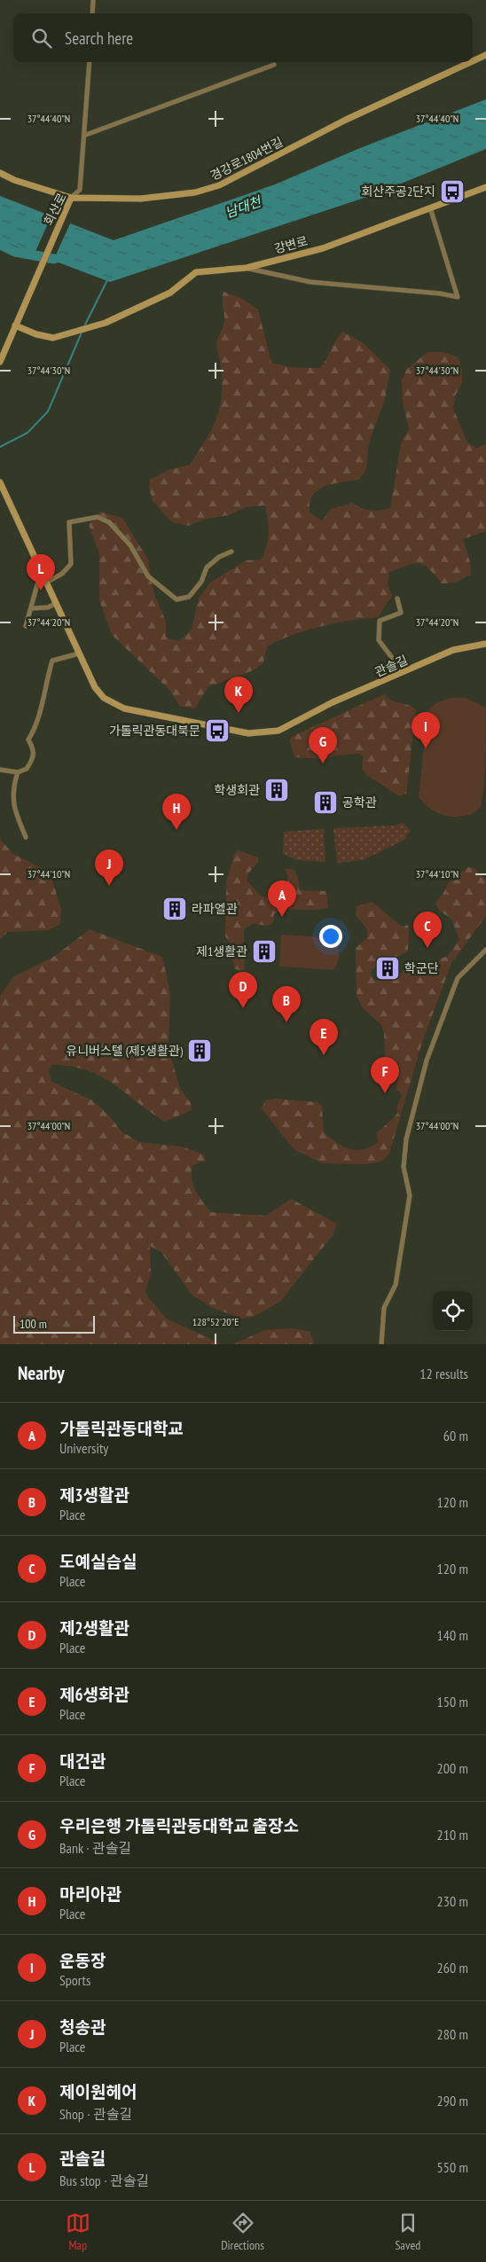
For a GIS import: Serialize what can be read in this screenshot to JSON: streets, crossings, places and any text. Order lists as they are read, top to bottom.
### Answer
{
  "streets": {
    "street": [
      "경강로1804번길",
      "회산로",
      "강변로",
      "관솔길"
    ]
  },
  "crossings": [
    ["경강로1804번길", "회산로"],
    ["회산로", "강변로"]
  ],
  "water": ["남대천"],
  "places": {
    "bus stop": ["회산주공2단지", "가톨릭관동대북문"],
    "building": [
      "학생회관",
      "공학관",
      "라파엘관",
      "제1생활관",
      "학군단",
      "유니버스텔 (제5생활관)"
    ]
  },
  "scale_bar": "100 m",
  "page": {
    "search": "Search here",
    "pins": [
      "L",
      "K",
      "I",
      "G",
      "H",
      "J",
      "A",
      "C",
      "D",
      "B",
      "E",
      "F"
    ],
    "scale": "100 m",
    "heading": ["Nearby", "12 results"],
    "list": [
      {
        "mark": "A",
        "name": "가톨릭관동대학교",
        "note": "University",
        "value": "60 m"
      },
      {
        "mark": "B",
        "name": "제3생활관",
        "note": "Place",
        "value": "120 m"
      },
      {
        "mark": "C",
        "name": "도예실습실",
        "note": "Place",
        "value": "120 m"
      },
      {
        "mark": "D",
        "name": "제2생활관",
        "note": "Place",
        "value": "140 m"
      },
      {
        "mark": "E",
        "name": "제6생화관",
        "note": "Place",
        "value": "150 m"
      },
      {
        "mark": "F",
        "name": "대건관",
        "note": "Place",
        "value": "200 m"
      },
      {
        "mark": "G",
        "name": "우리은행 가톨릭관동대학교 출장소",
        "note": "Bank · 관솔길",
        "value": "210 m"
      },
      {
        "mark": "H",
        "name": "마리아관",
        "note": "Place",
        "value": "230 m"
      },
      {
        "mark": "I",
        "name": "운동장",
        "note": "Sports",
        "value": "260 m"
      },
      {
        "mark": "J",
        "name": "청송관",
        "note": "Place",
        "value": "280 m"
      },
      {
        "mark": "K",
        "name": "제이원헤어",
        "note": "Shop · 관솔길",
        "value": "290 m"
      },
      {
        "mark": "L",
        "name": "관솔길",
        "note": "Bus stop · 관솔길",
        "value": "550 m"
      }
    ],
    "nav": ["Map", "Directions", "Saved"]
  },
  "coordinates": [
    "37°44'40\"N",
    "37°44'30\"N",
    "37°44'20\"N",
    "37°44'10\"N",
    "37°44'00\"N",
    "128°52'20\"E"
  ]
}
